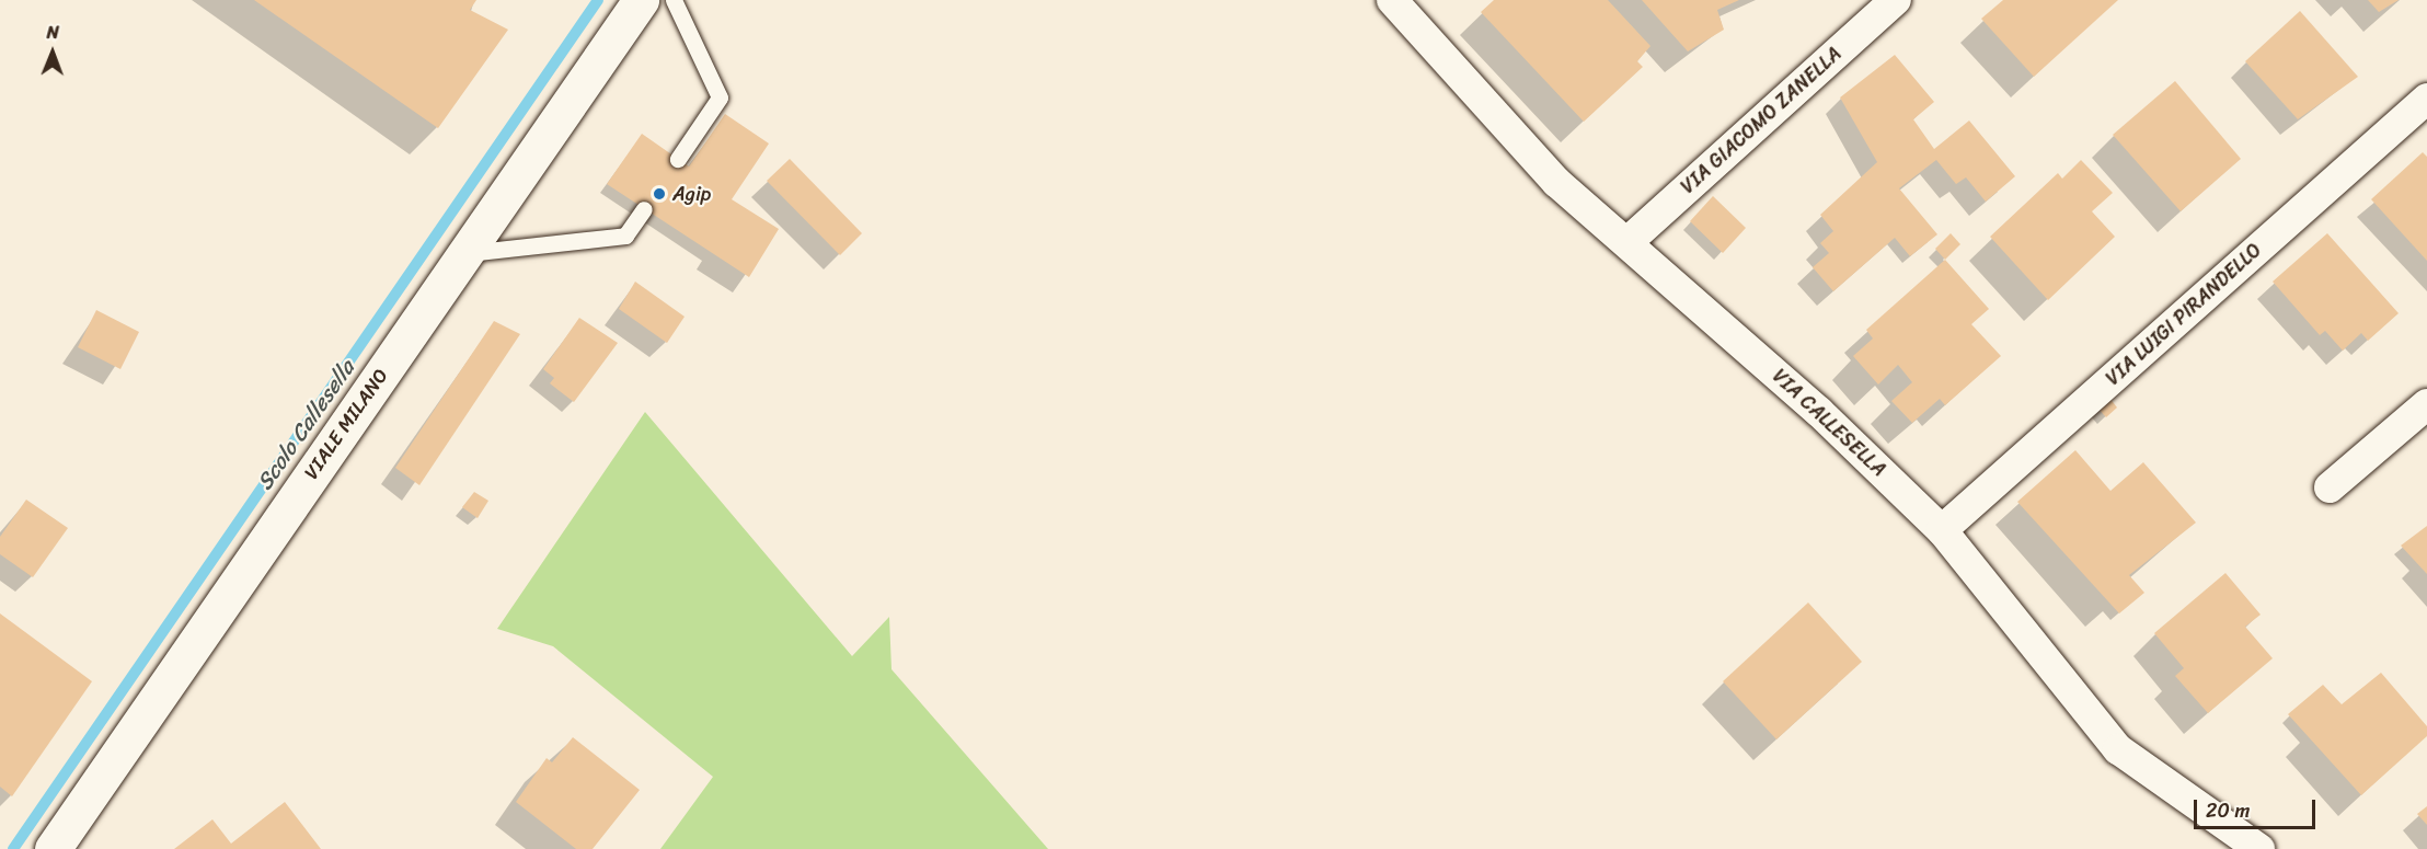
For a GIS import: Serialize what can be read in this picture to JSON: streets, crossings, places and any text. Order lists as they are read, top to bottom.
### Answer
{
  "streets": {
    "main road": ["VIALE MILANO"],
    "street": ["VIA GIACOMO ZANELLA", "VIA LUIGI PIRANDELLO", "VIA CALLESELLA"]
  },
  "crossings": [
    ["VIA GIACOMO ZANELLA", "VIA CALLESELLA"],
    ["VIA LUIGI PIRANDELLO", "VIA CALLESELLA"]
  ],
  "water": ["Scolo Callesella"],
  "places": ["Agip"],
  "scale_bar": "20 m",
  "north": "top"
}
